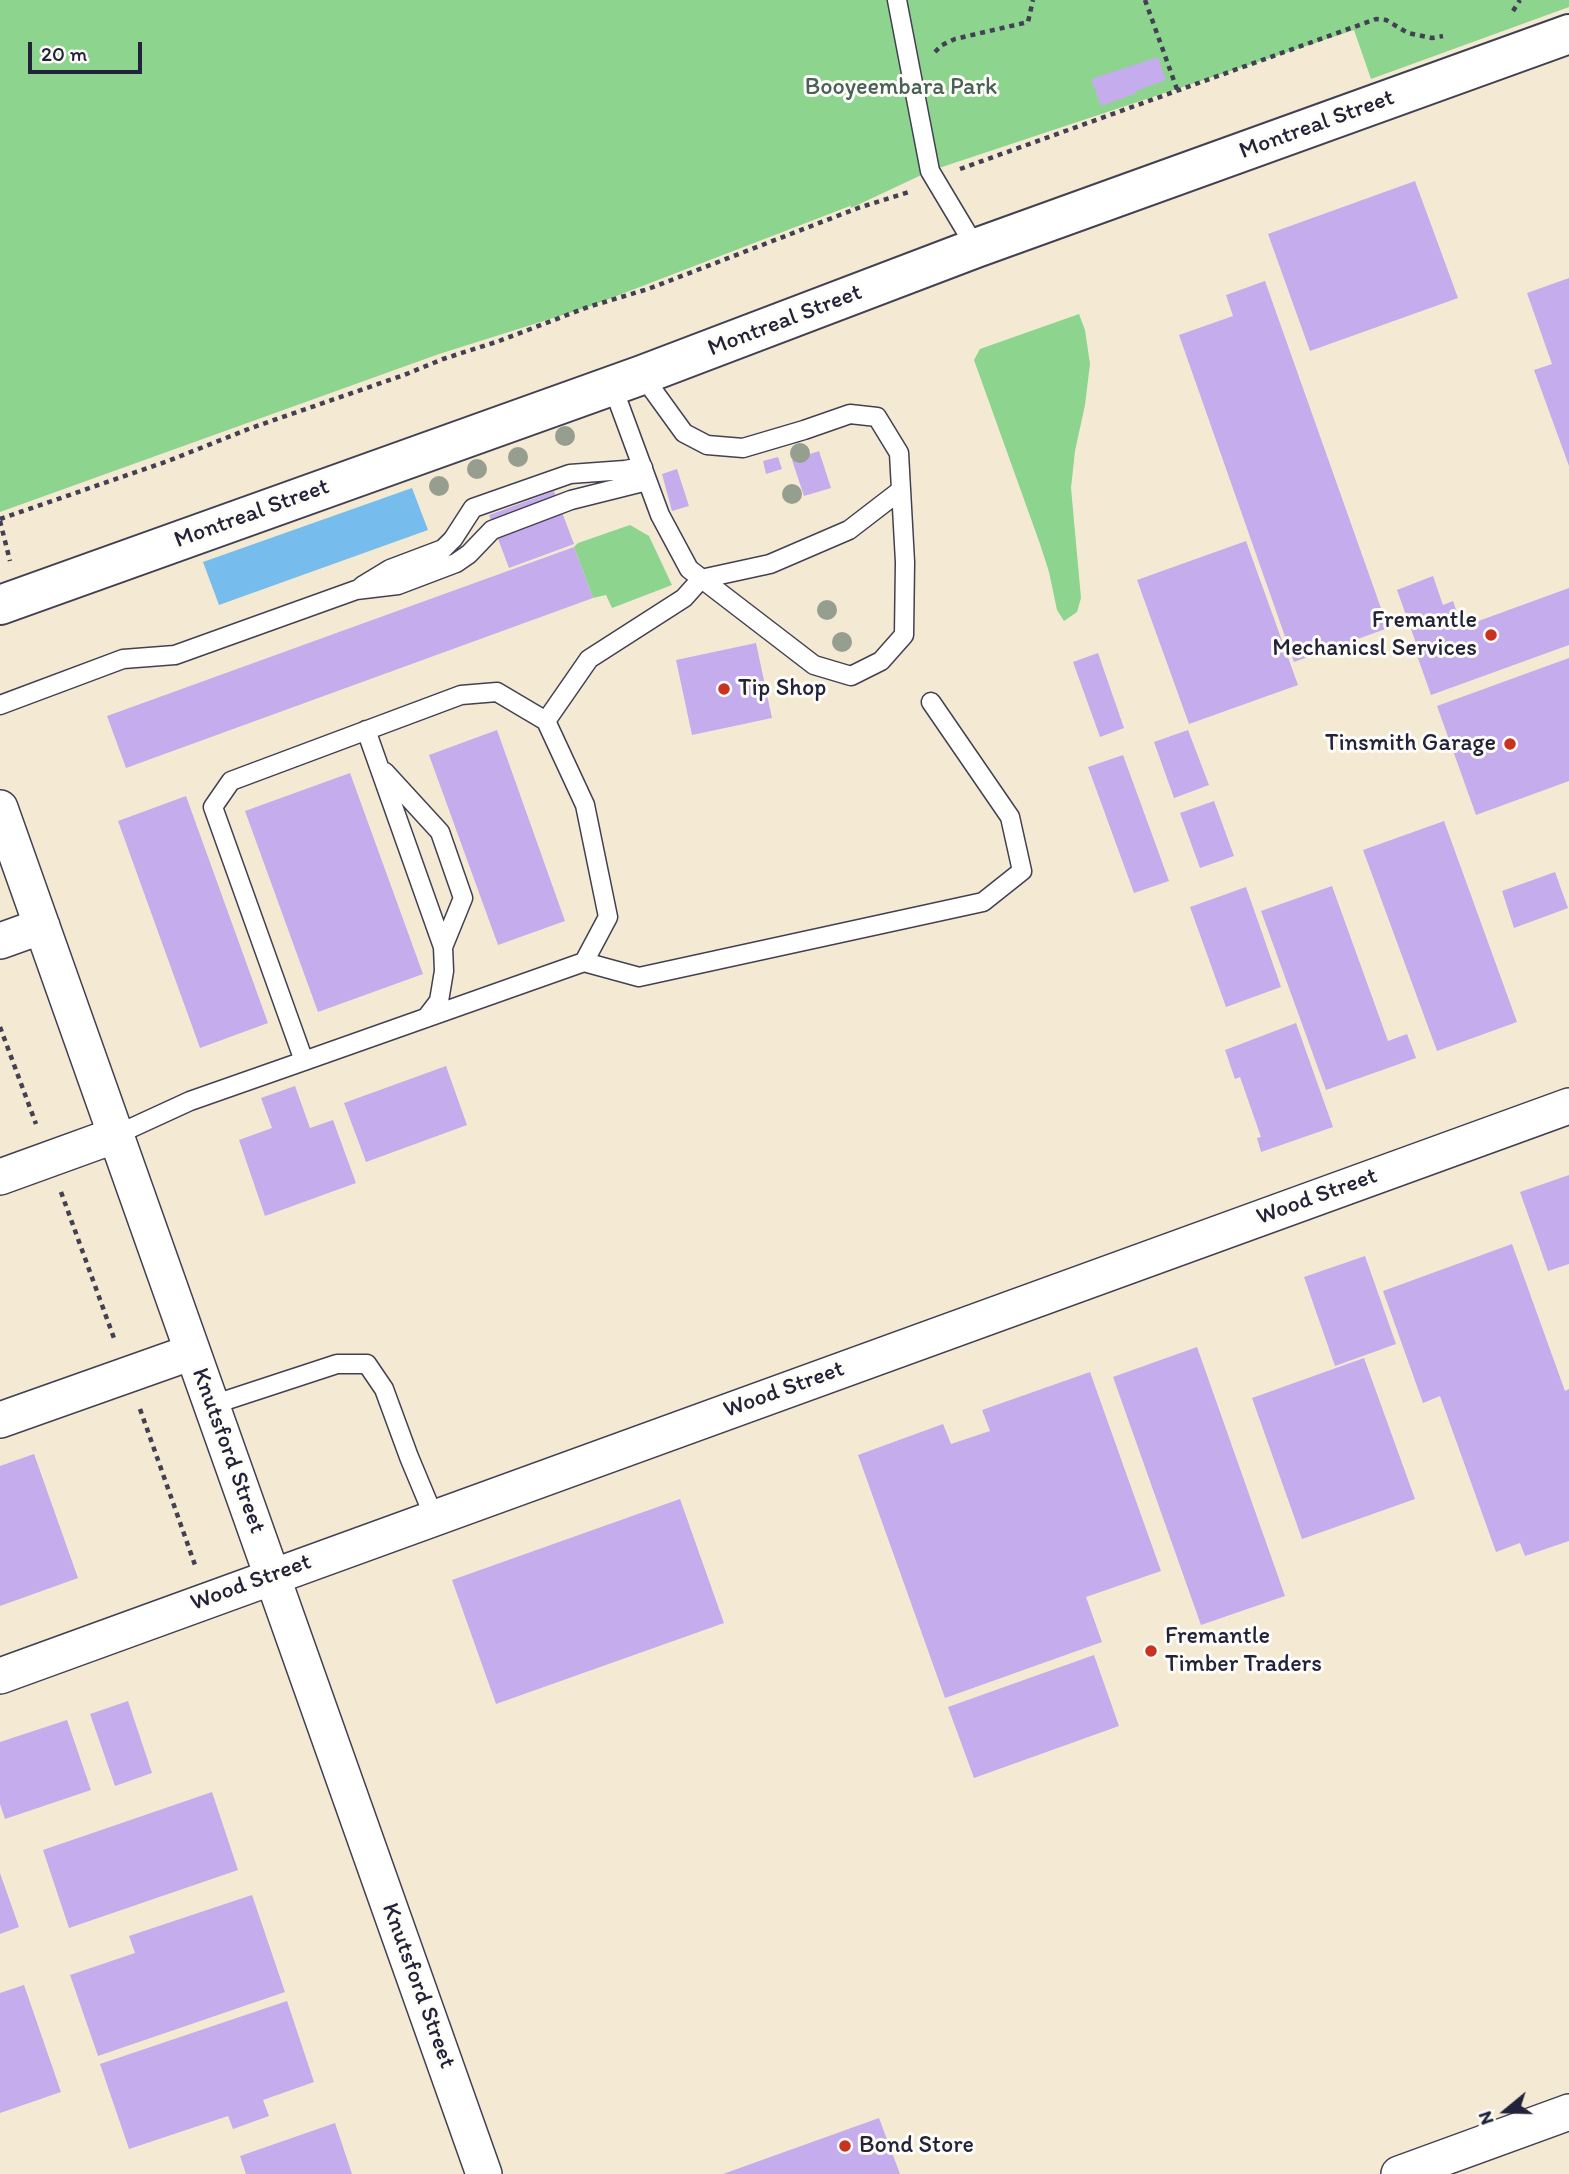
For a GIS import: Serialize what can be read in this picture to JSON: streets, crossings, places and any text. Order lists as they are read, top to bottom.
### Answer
{
  "streets": {
    "street": ["Montreal Street", "Wood Street", "Knutsford Street"]
  },
  "crossings": [
    ["Wood Street", "Knutsford Street"]
  ],
  "parks": ["Booyeembara Park"],
  "places": [
    "Fremantle Mechanicsl Services",
    "Tip Shop",
    "Tinsmith Garage",
    "Fremantle Timber Traders",
    "Bond Store"
  ],
  "scale_bar": "20 m",
  "north": "left"
}
